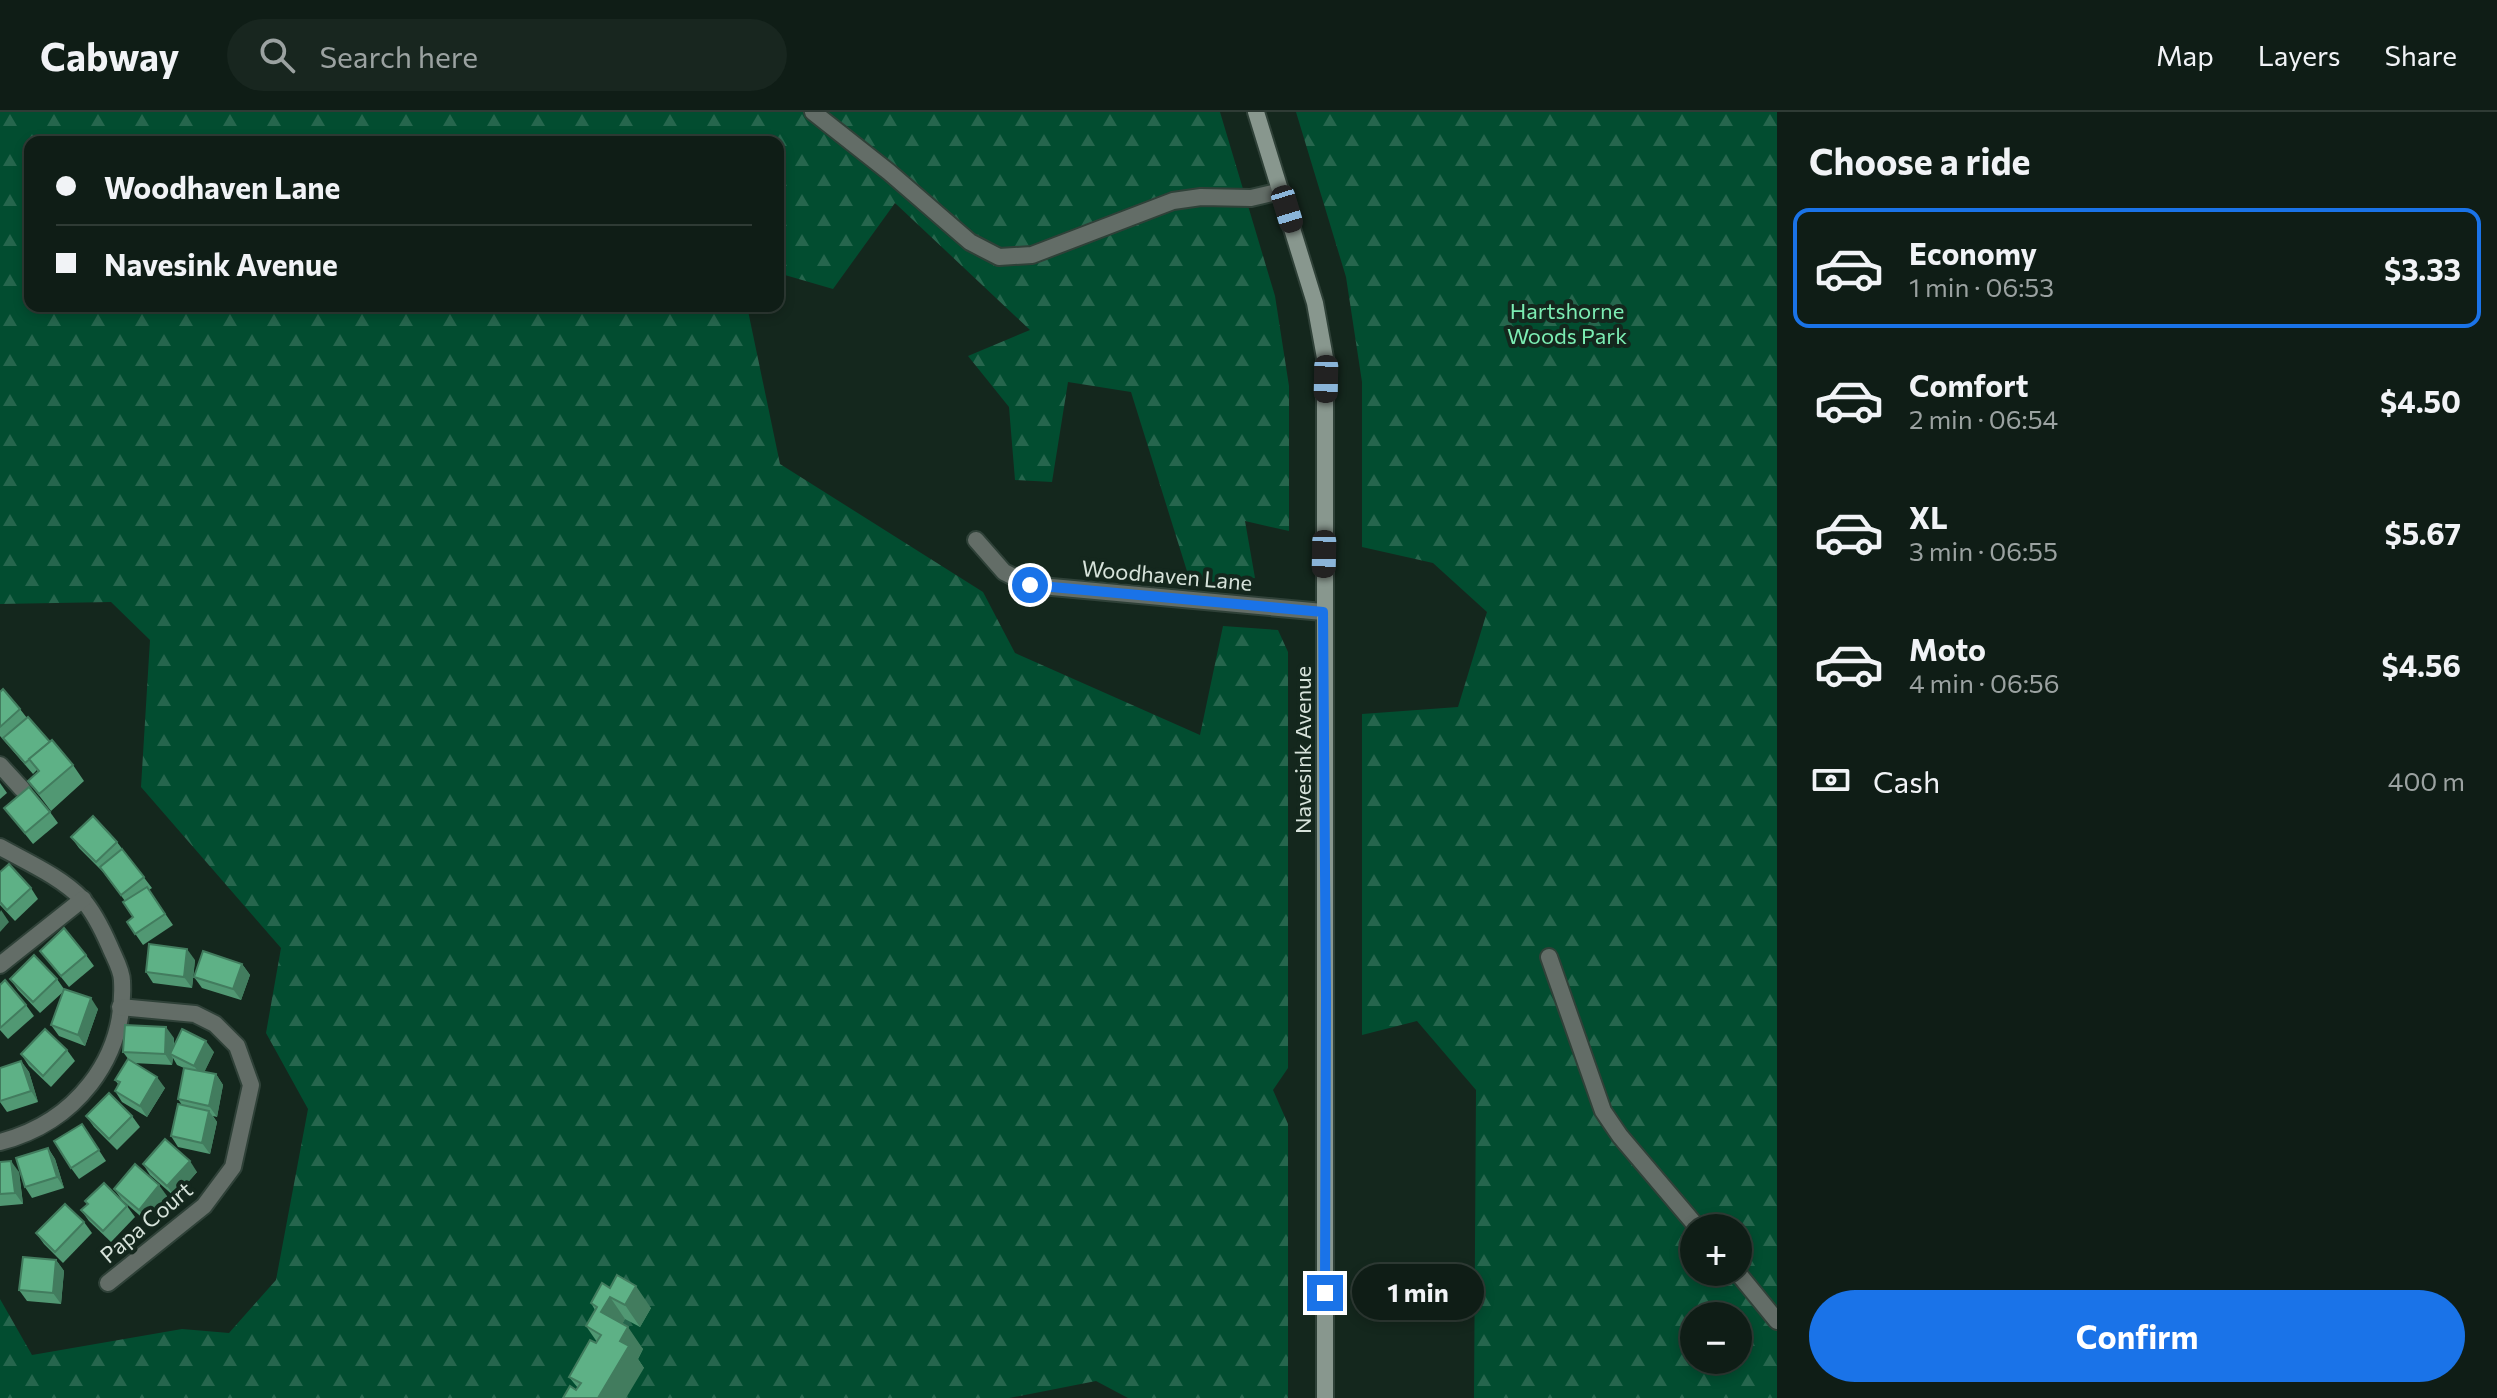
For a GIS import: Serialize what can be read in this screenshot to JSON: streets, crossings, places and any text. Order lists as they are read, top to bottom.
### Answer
{
  "streets": {
    "main road": ["Navesink Avenue"],
    "street": ["Woodhaven Lane", "Papa Court"]
  },
  "crossings": [
    ["Woodhaven Lane", "Navesink Avenue"]
  ],
  "parks": ["Hartshorne Woods Park"],
  "page": {
    "header": "Cabway",
    "search": "Search here",
    "nav": ["Map", "Layers", "Share"],
    "heading": "Choose a ride",
    "banner": ["Woodhaven Lane", "Navesink Avenue"],
    "list": [
      {
        "name": "Economy",
        "note": "1 min · 06:53",
        "value": "$3.33"
      },
      {
        "name": "Comfort",
        "note": "2 min · 06:54",
        "value": "$4.50"
      },
      {
        "name": "XL",
        "note": "3 min · 06:55",
        "value": "$5.67"
      },
      {
        "name": "Moto",
        "note": "4 min · 06:56",
        "value": "$4.56"
      }
    ],
    "pay": ["Cash", "400 m"],
    "map_buttons": ["+", "−"],
    "bubble": "1 min",
    "buttons": "Confirm"
  }
}
